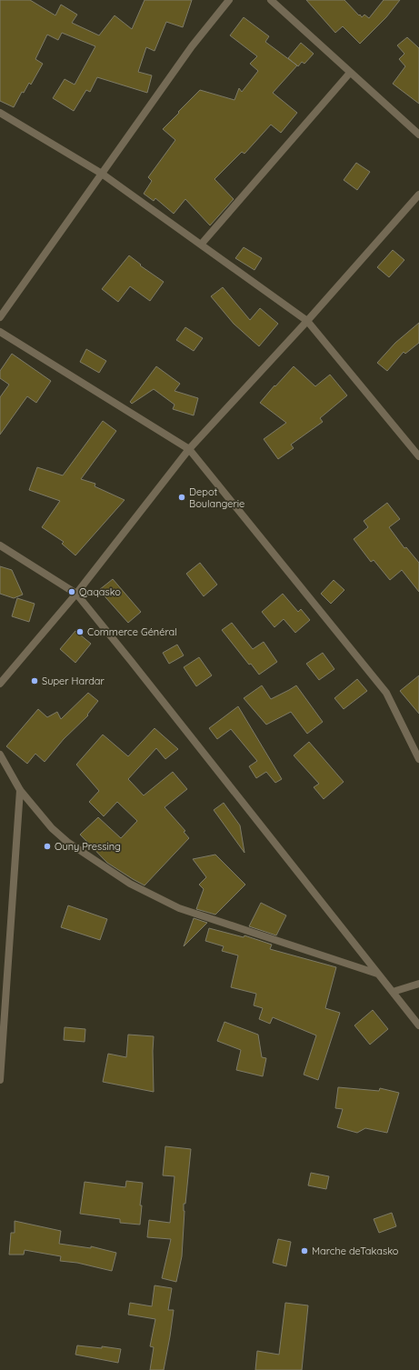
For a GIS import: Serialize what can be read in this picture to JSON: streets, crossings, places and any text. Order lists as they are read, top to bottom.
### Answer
{
  "places": [
    "Depot Boulangerie",
    "Qaqasko",
    "Commerce Général",
    "Super Hardar",
    "Ouny Pressing",
    "Marche deTakasko"
  ]
}
